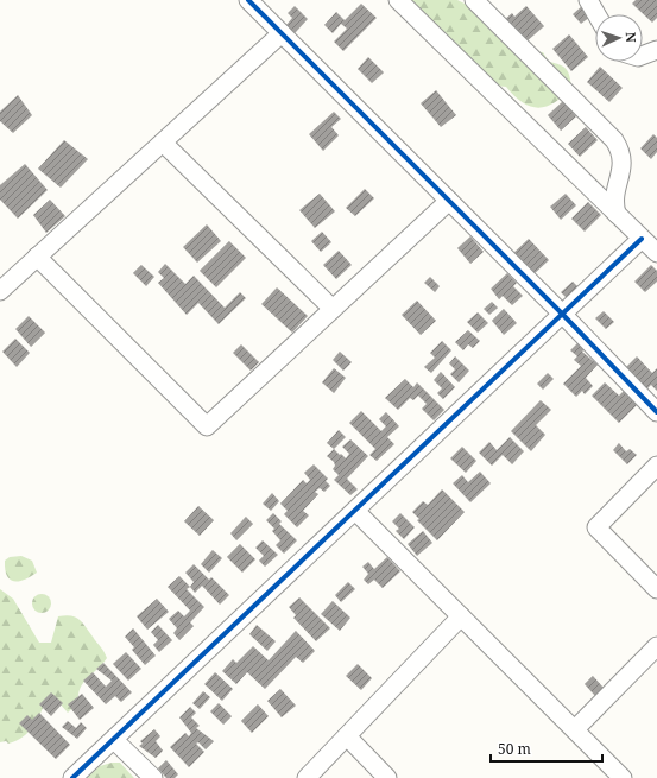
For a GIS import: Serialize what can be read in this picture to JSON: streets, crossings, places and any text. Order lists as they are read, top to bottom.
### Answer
{
  "scale_bar": "50 m",
  "north": "right"
}
